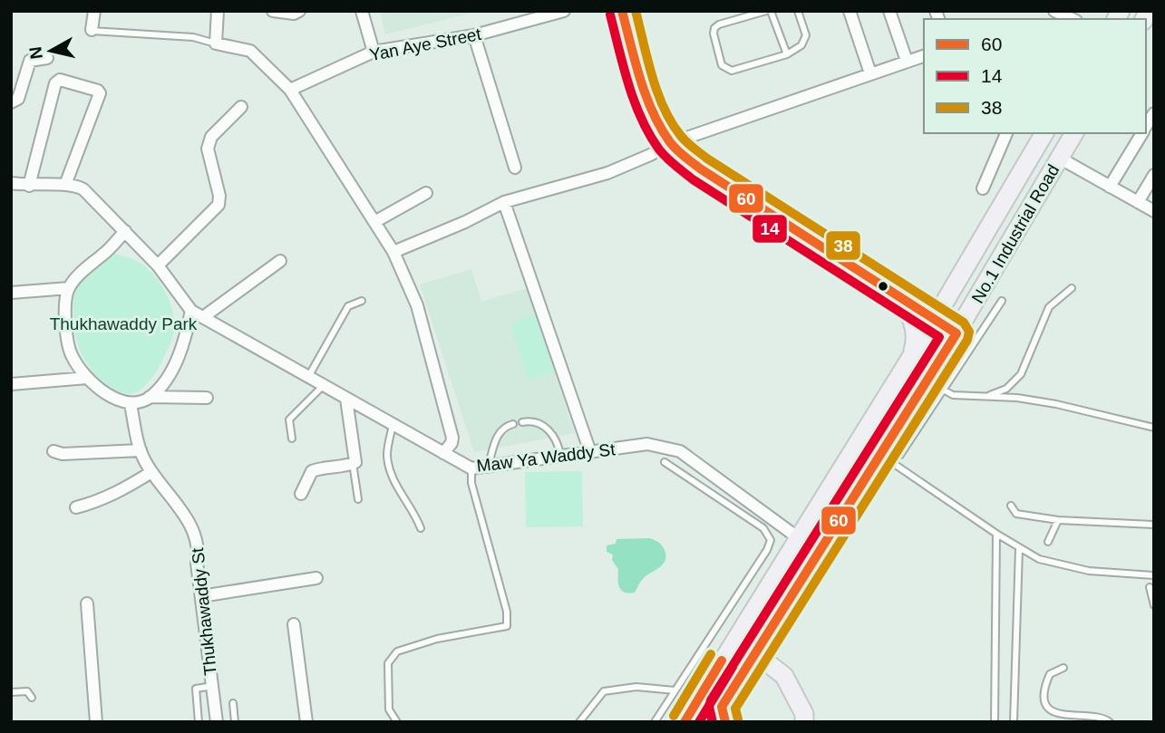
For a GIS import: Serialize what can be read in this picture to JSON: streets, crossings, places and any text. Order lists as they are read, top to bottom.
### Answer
{
  "streets": {
    "main road": ["No.1 Industrial Road"],
    "street": ["Yan Aye Street", "Maw Ya Waddy St", "Thukhawaddy St"]
  },
  "crossings": [
    ["No.1 Industrial Road", "Maw Ya Waddy St"],
    ["Maw Ya Waddy St", "Thukhawaddy St"]
  ],
  "parks": ["Thukhawaddy Park"],
  "lines": ["transit line 60", "transit line 38", "transit line 14"],
  "legend": ["60", "14", "38"],
  "north": "left"
}
